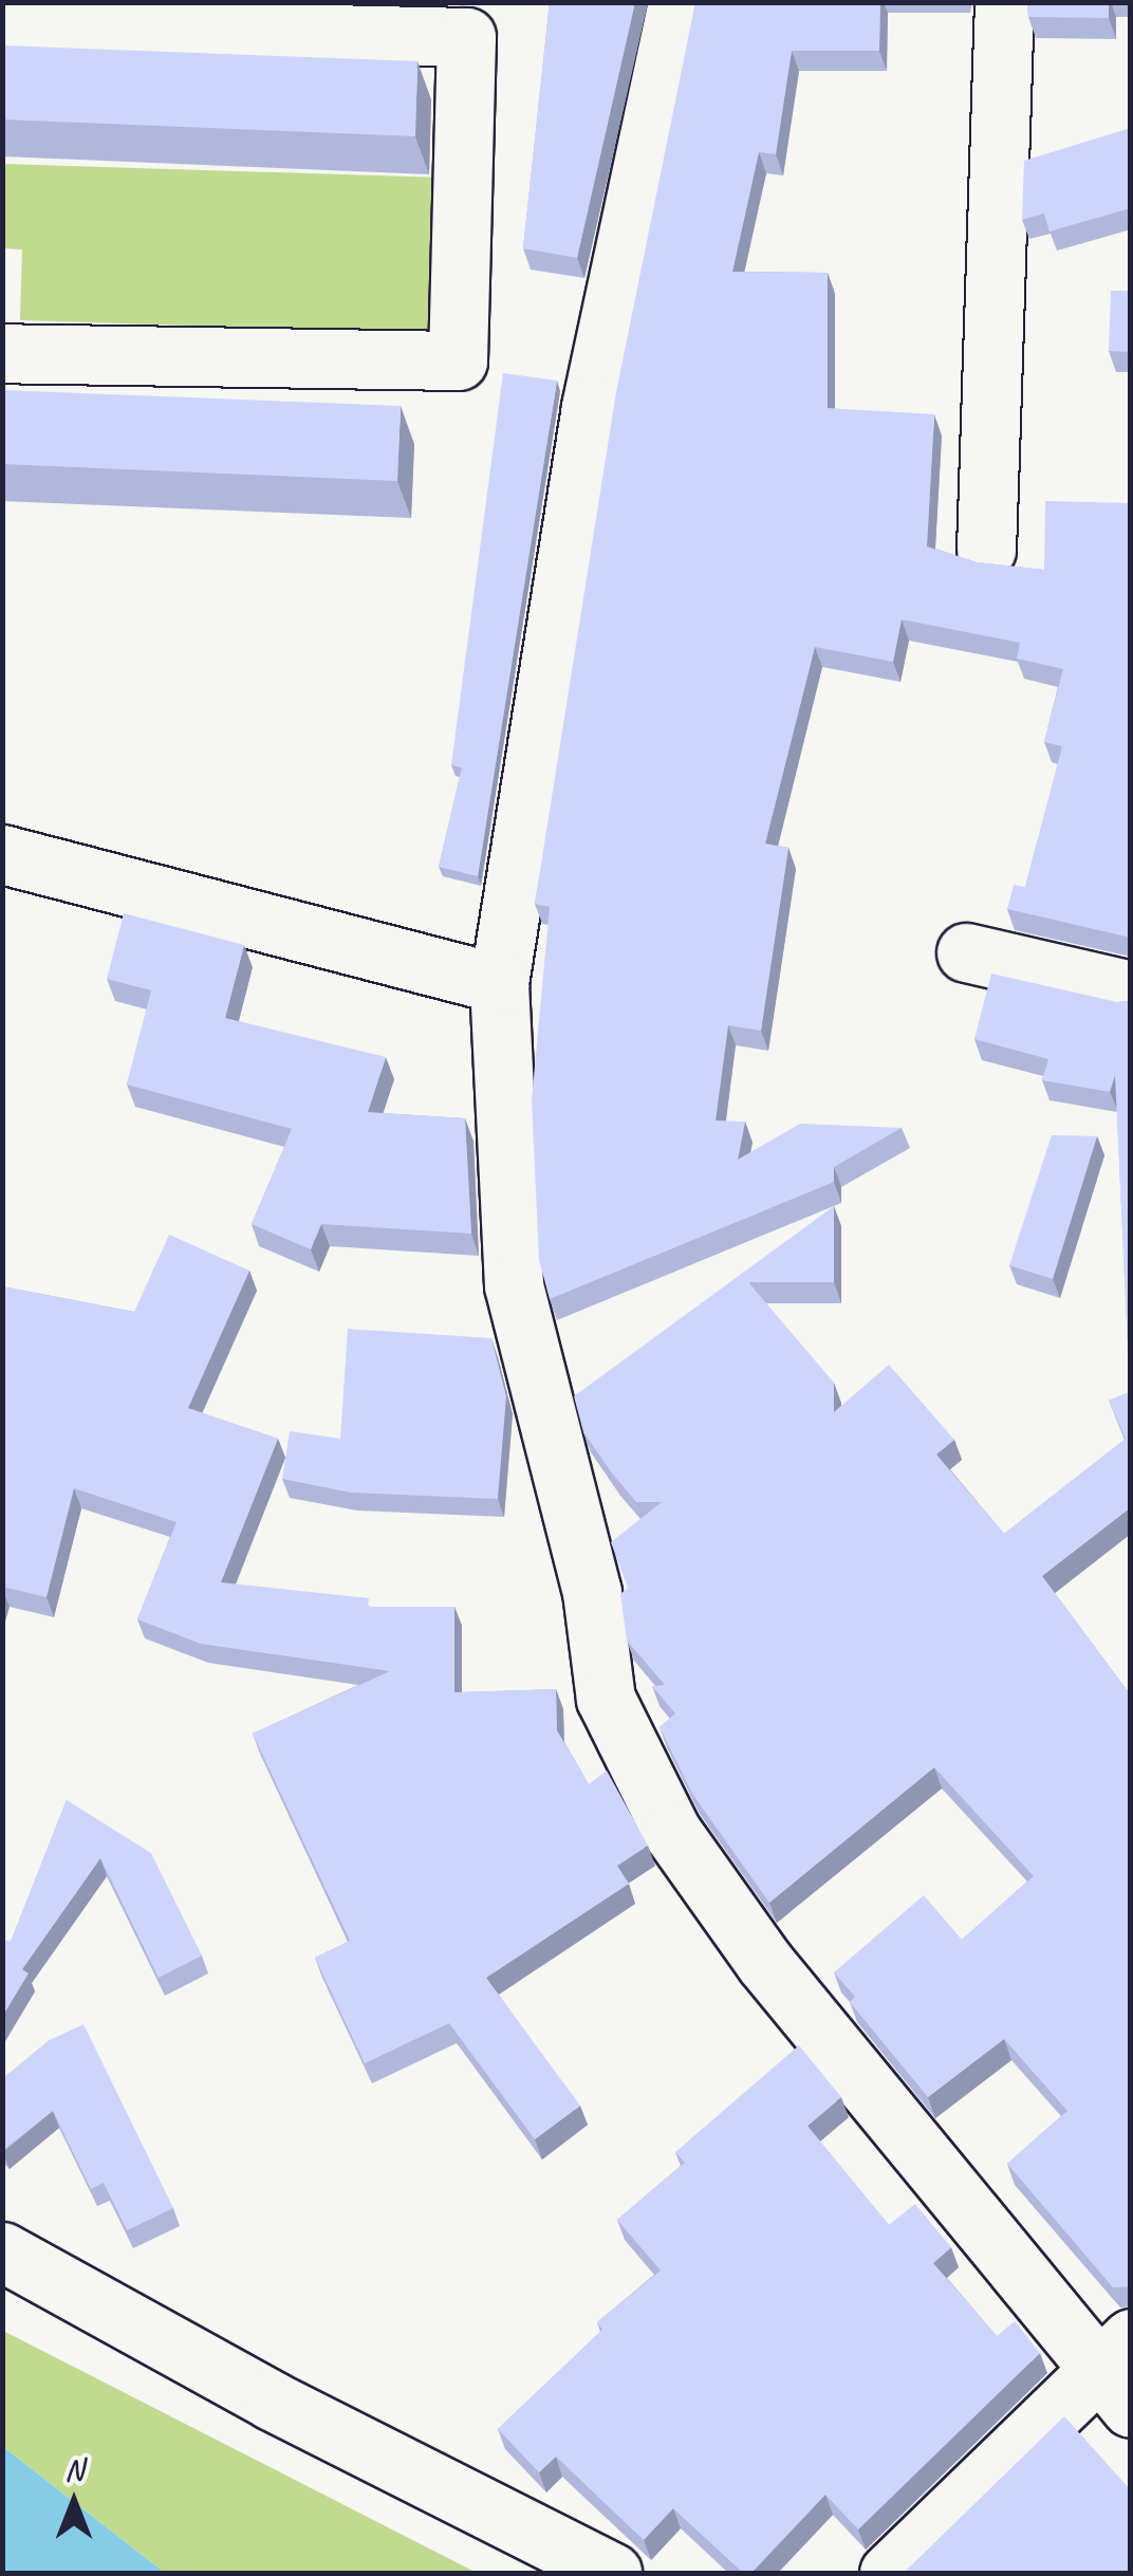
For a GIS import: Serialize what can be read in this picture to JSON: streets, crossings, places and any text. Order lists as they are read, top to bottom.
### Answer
{
  "north": "top"
}
